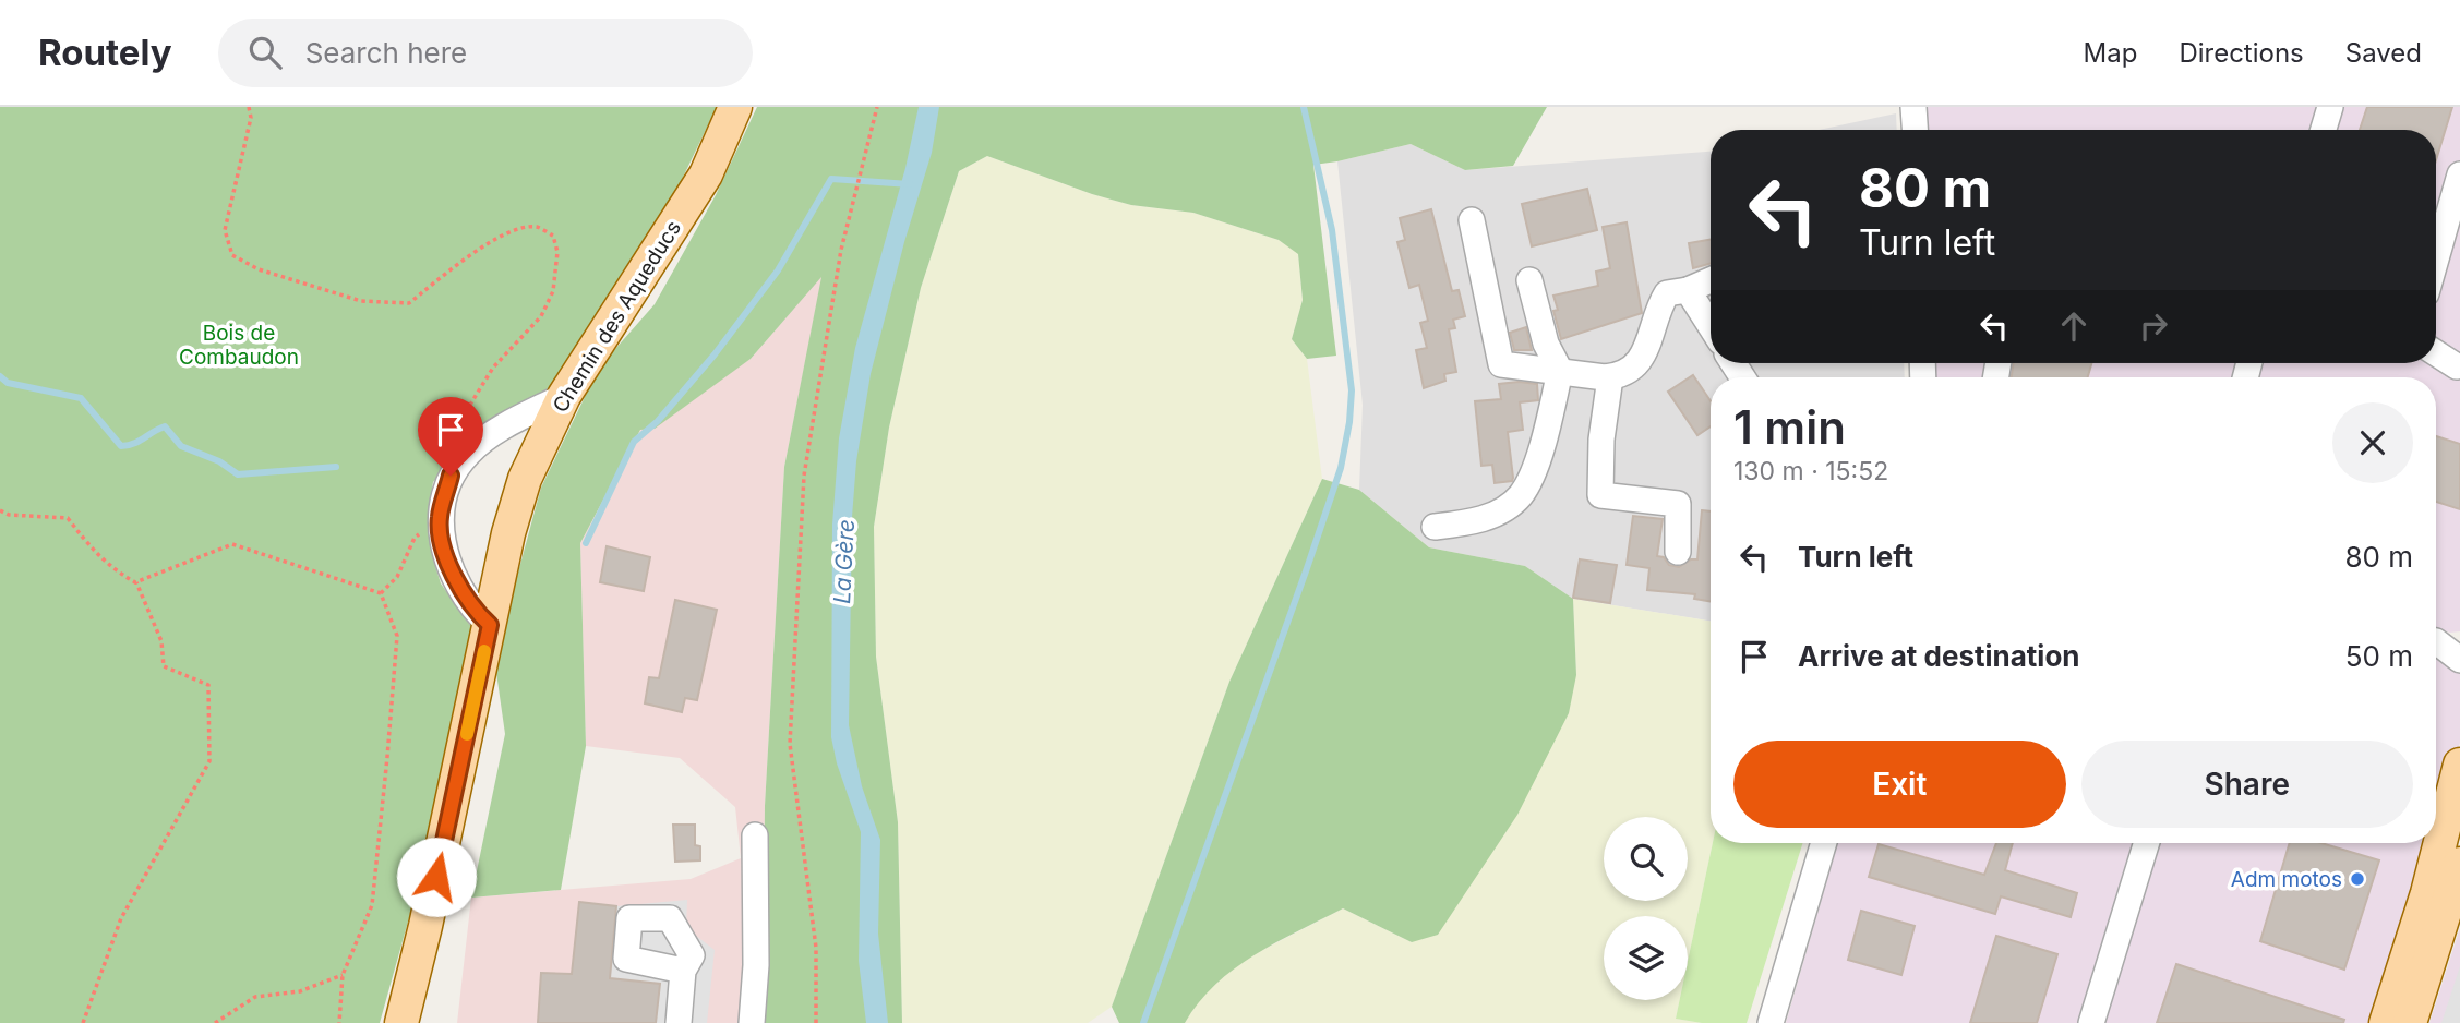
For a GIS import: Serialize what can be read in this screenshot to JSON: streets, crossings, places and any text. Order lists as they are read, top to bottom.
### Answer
{
  "streets": {
    "main road": ["Chemin des Aqueducs"]
  },
  "water": ["La Gère"],
  "parks": ["Bois de Combaudon"],
  "places": ["Adm motos"],
  "page": {
    "header": "Routely",
    "search": "Search here",
    "nav": ["Map", "Directions", "Saved"],
    "turn": ["80 m", "Turn left"],
    "heading": ["1 min", "130 m · 15:52"],
    "list": [
      {
        "name": "Turn left",
        "value": "80 m"
      },
      {
        "name": "Arrive at destination",
        "value": "50 m"
      }
    ],
    "buttons": ["Exit", "Share"]
  }
}
